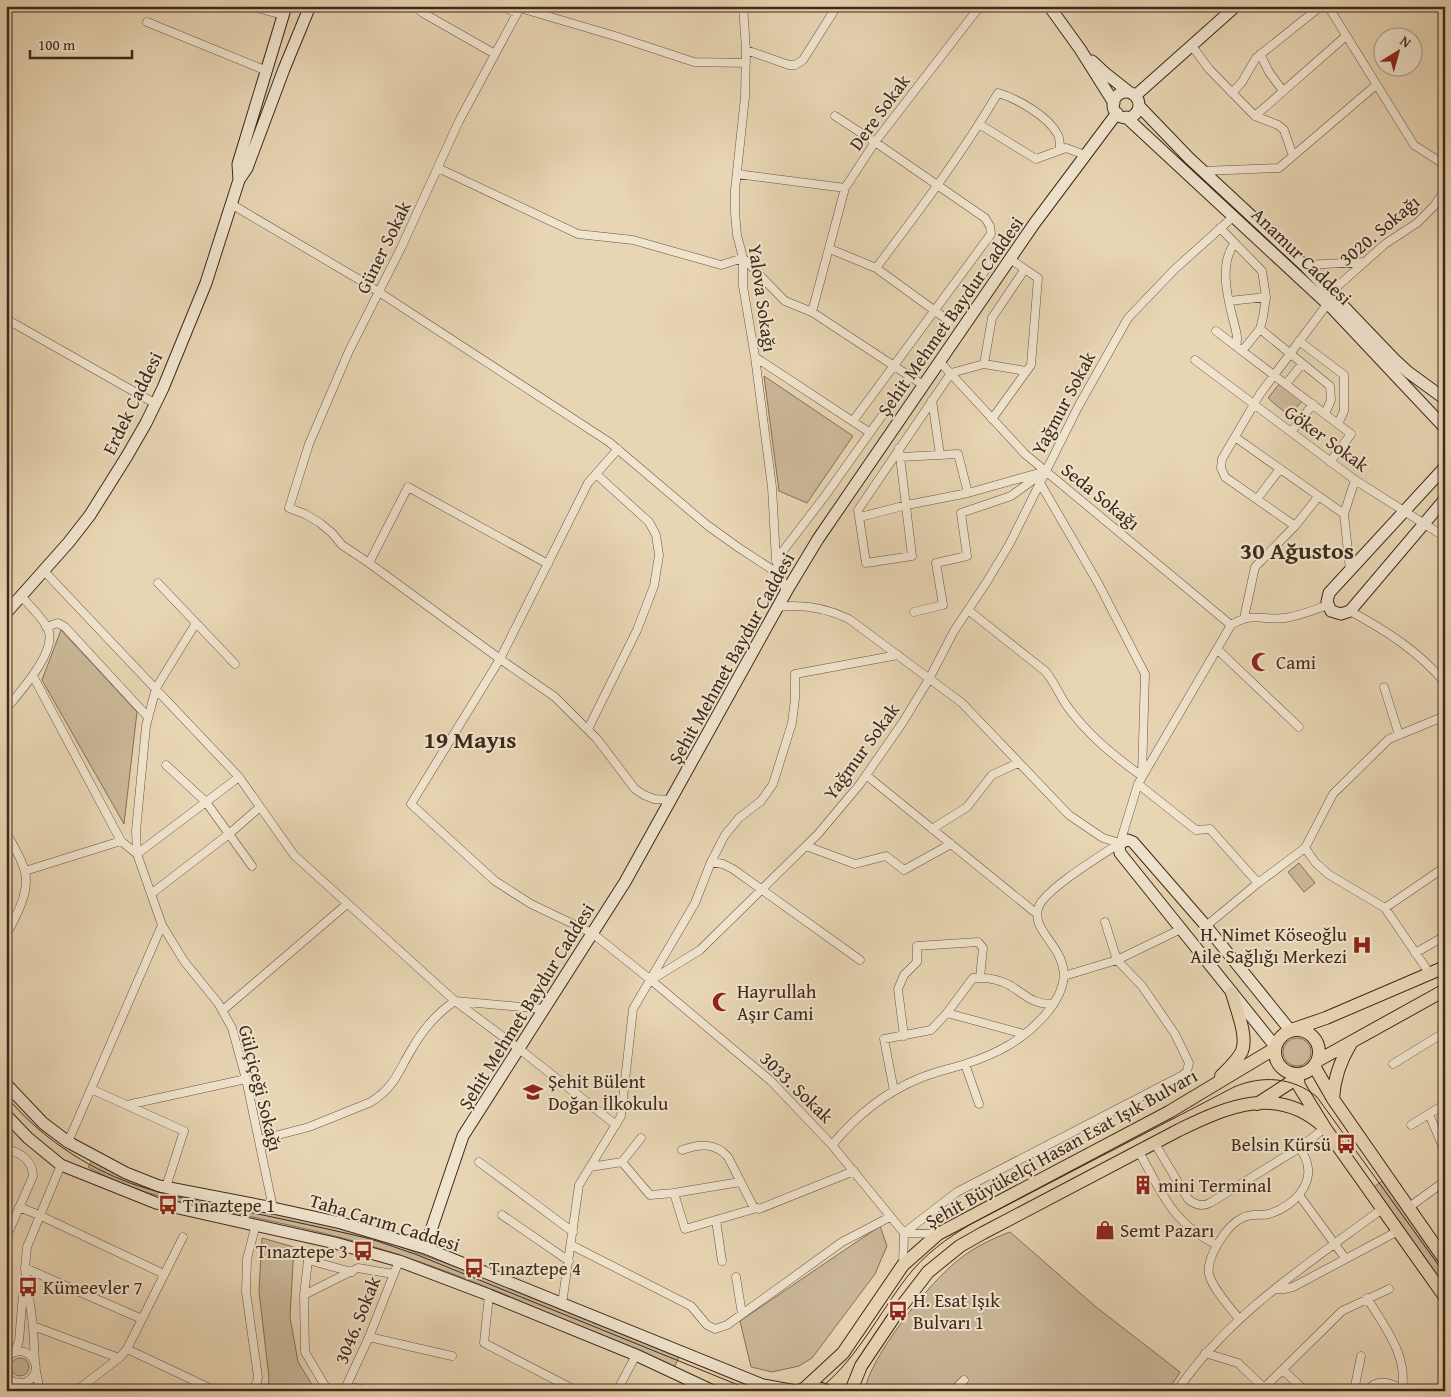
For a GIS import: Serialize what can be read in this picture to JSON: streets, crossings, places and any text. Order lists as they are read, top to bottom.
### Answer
{
  "streets": {
    "main road": ["Şehit Büyükelçi Hasan Esat Işık Bulvarı"],
    "street": [
      "Dere Sokak",
      "3020. Sokağı",
      "Güner Sokak",
      "Anamur Caddesi",
      "Yalova Sokağı",
      "Şehit Mehmet Baydur Caddesi",
      "Erdek Caddesi",
      "Yağmur Sokak",
      "Göker Sokak",
      "Seda Sokağı",
      "3033. Sokak",
      "Gülçiçeği Sokağı",
      "Taha Carım Caddesi",
      "3046. Sokak"
    ]
  },
  "crossings": [
    ["3020. Sokağı", "Anamur Caddesi"],
    ["Anamur Caddesi", "Şehit Mehmet Baydur Caddesi"],
    ["Anamur Caddesi", "Yağmur Sokak"],
    ["Yalova Sokağı", "Şehit Mehmet Baydur Caddesi"],
    ["Şehit Mehmet Baydur Caddesi", "Seda Sokağı"],
    ["Şehit Mehmet Baydur Caddesi", "3033. Sokak"],
    ["Şehit Mehmet Baydur Caddesi", "Taha Carım Caddesi"],
    ["Yağmur Sokak", "Seda Sokağı"],
    ["Yağmur Sokak", "3033. Sokak"],
    ["Yağmur Sokak", "Taha Carım Caddesi"],
    ["Gülçiçeği Sokağı", "Taha Carım Caddesi"],
    ["Şehit Büyükelçi Hasan Esat Işık Bulvarı", "Taha Carım Caddesi"],
    ["Taha Carım Caddesi", "3046. Sokak"]
  ],
  "districts": ["30 Ağustos", "19 Mayıs"],
  "places": {
    "mosque": ["Cami", "Hayrullah Aşır Cami"],
    "hospital": ["H. Nimet Köseoğlu Aile Sağlığı Merkezi"],
    "school or university": ["Şehit Bülent Doğan İlkokulu"],
    "bus stop": [
      "Belsin Kürsü",
      "Tınaztepe 1",
      "Tınaztepe 3",
      "Tınaztepe 4",
      "Kümeevler 7",
      "H. Esat Işık Bulvarı 1"
    ],
    "building": ["mini Terminal"],
    "shop": ["Semt Pazarı"]
  },
  "scale_bar": "100 m",
  "north": "top right"
}
